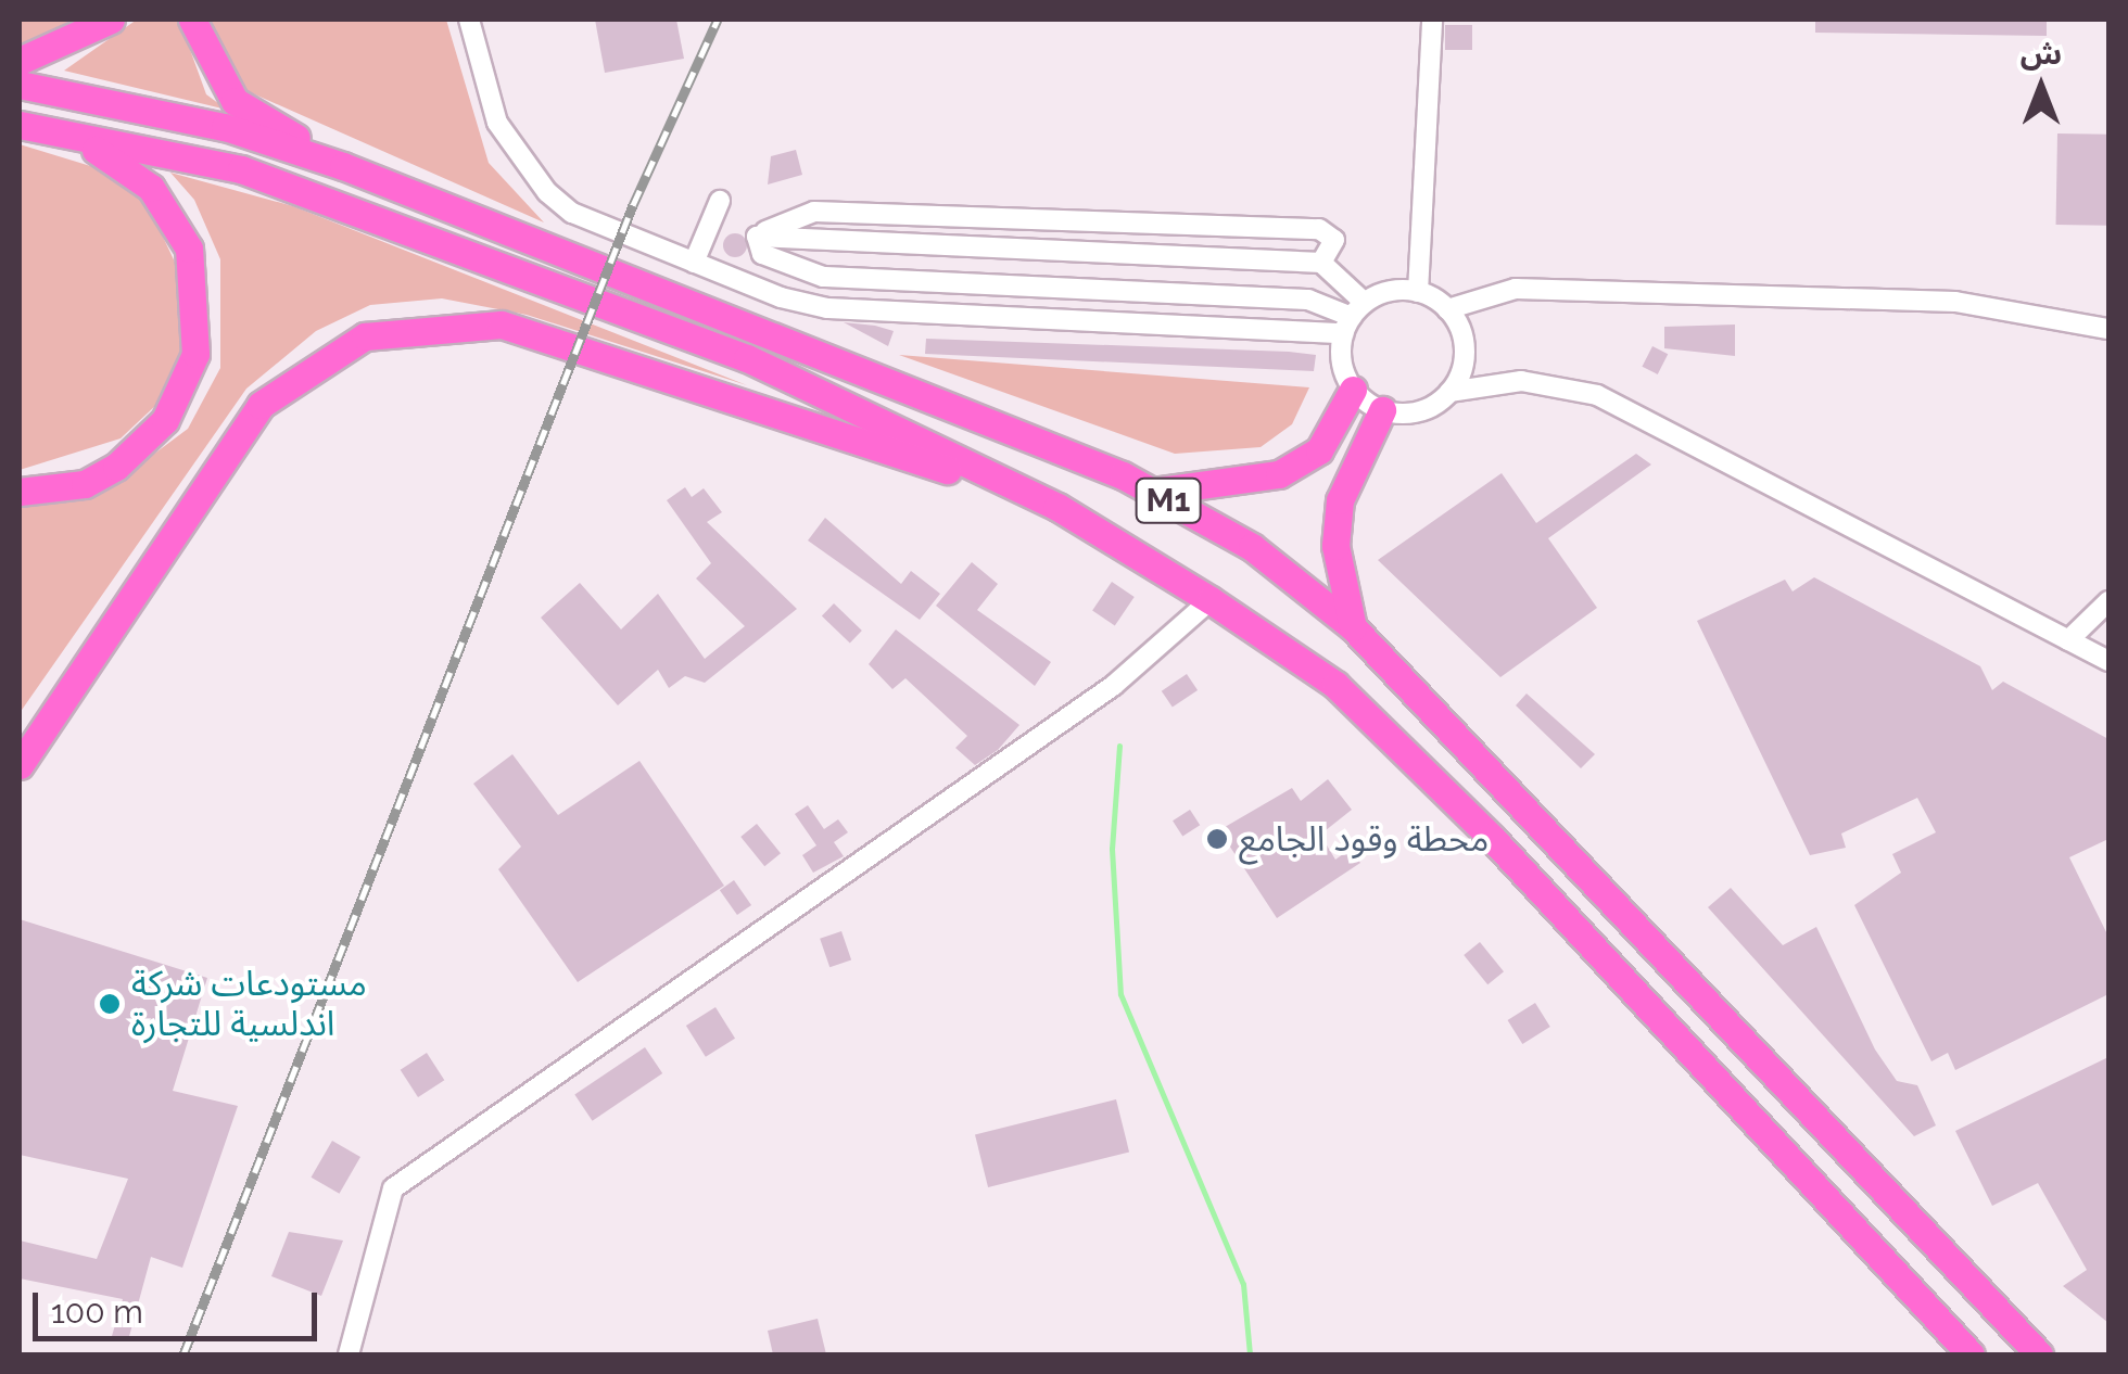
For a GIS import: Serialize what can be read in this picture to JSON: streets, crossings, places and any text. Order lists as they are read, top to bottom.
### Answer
{
  "streets": {
    "highway": ["M1"]
  },
  "places": ["محطة وقود الجامع", "مستودعات شركة اندلسية للتجارة"],
  "scale_bar": "100 m",
  "north": "top"
}
